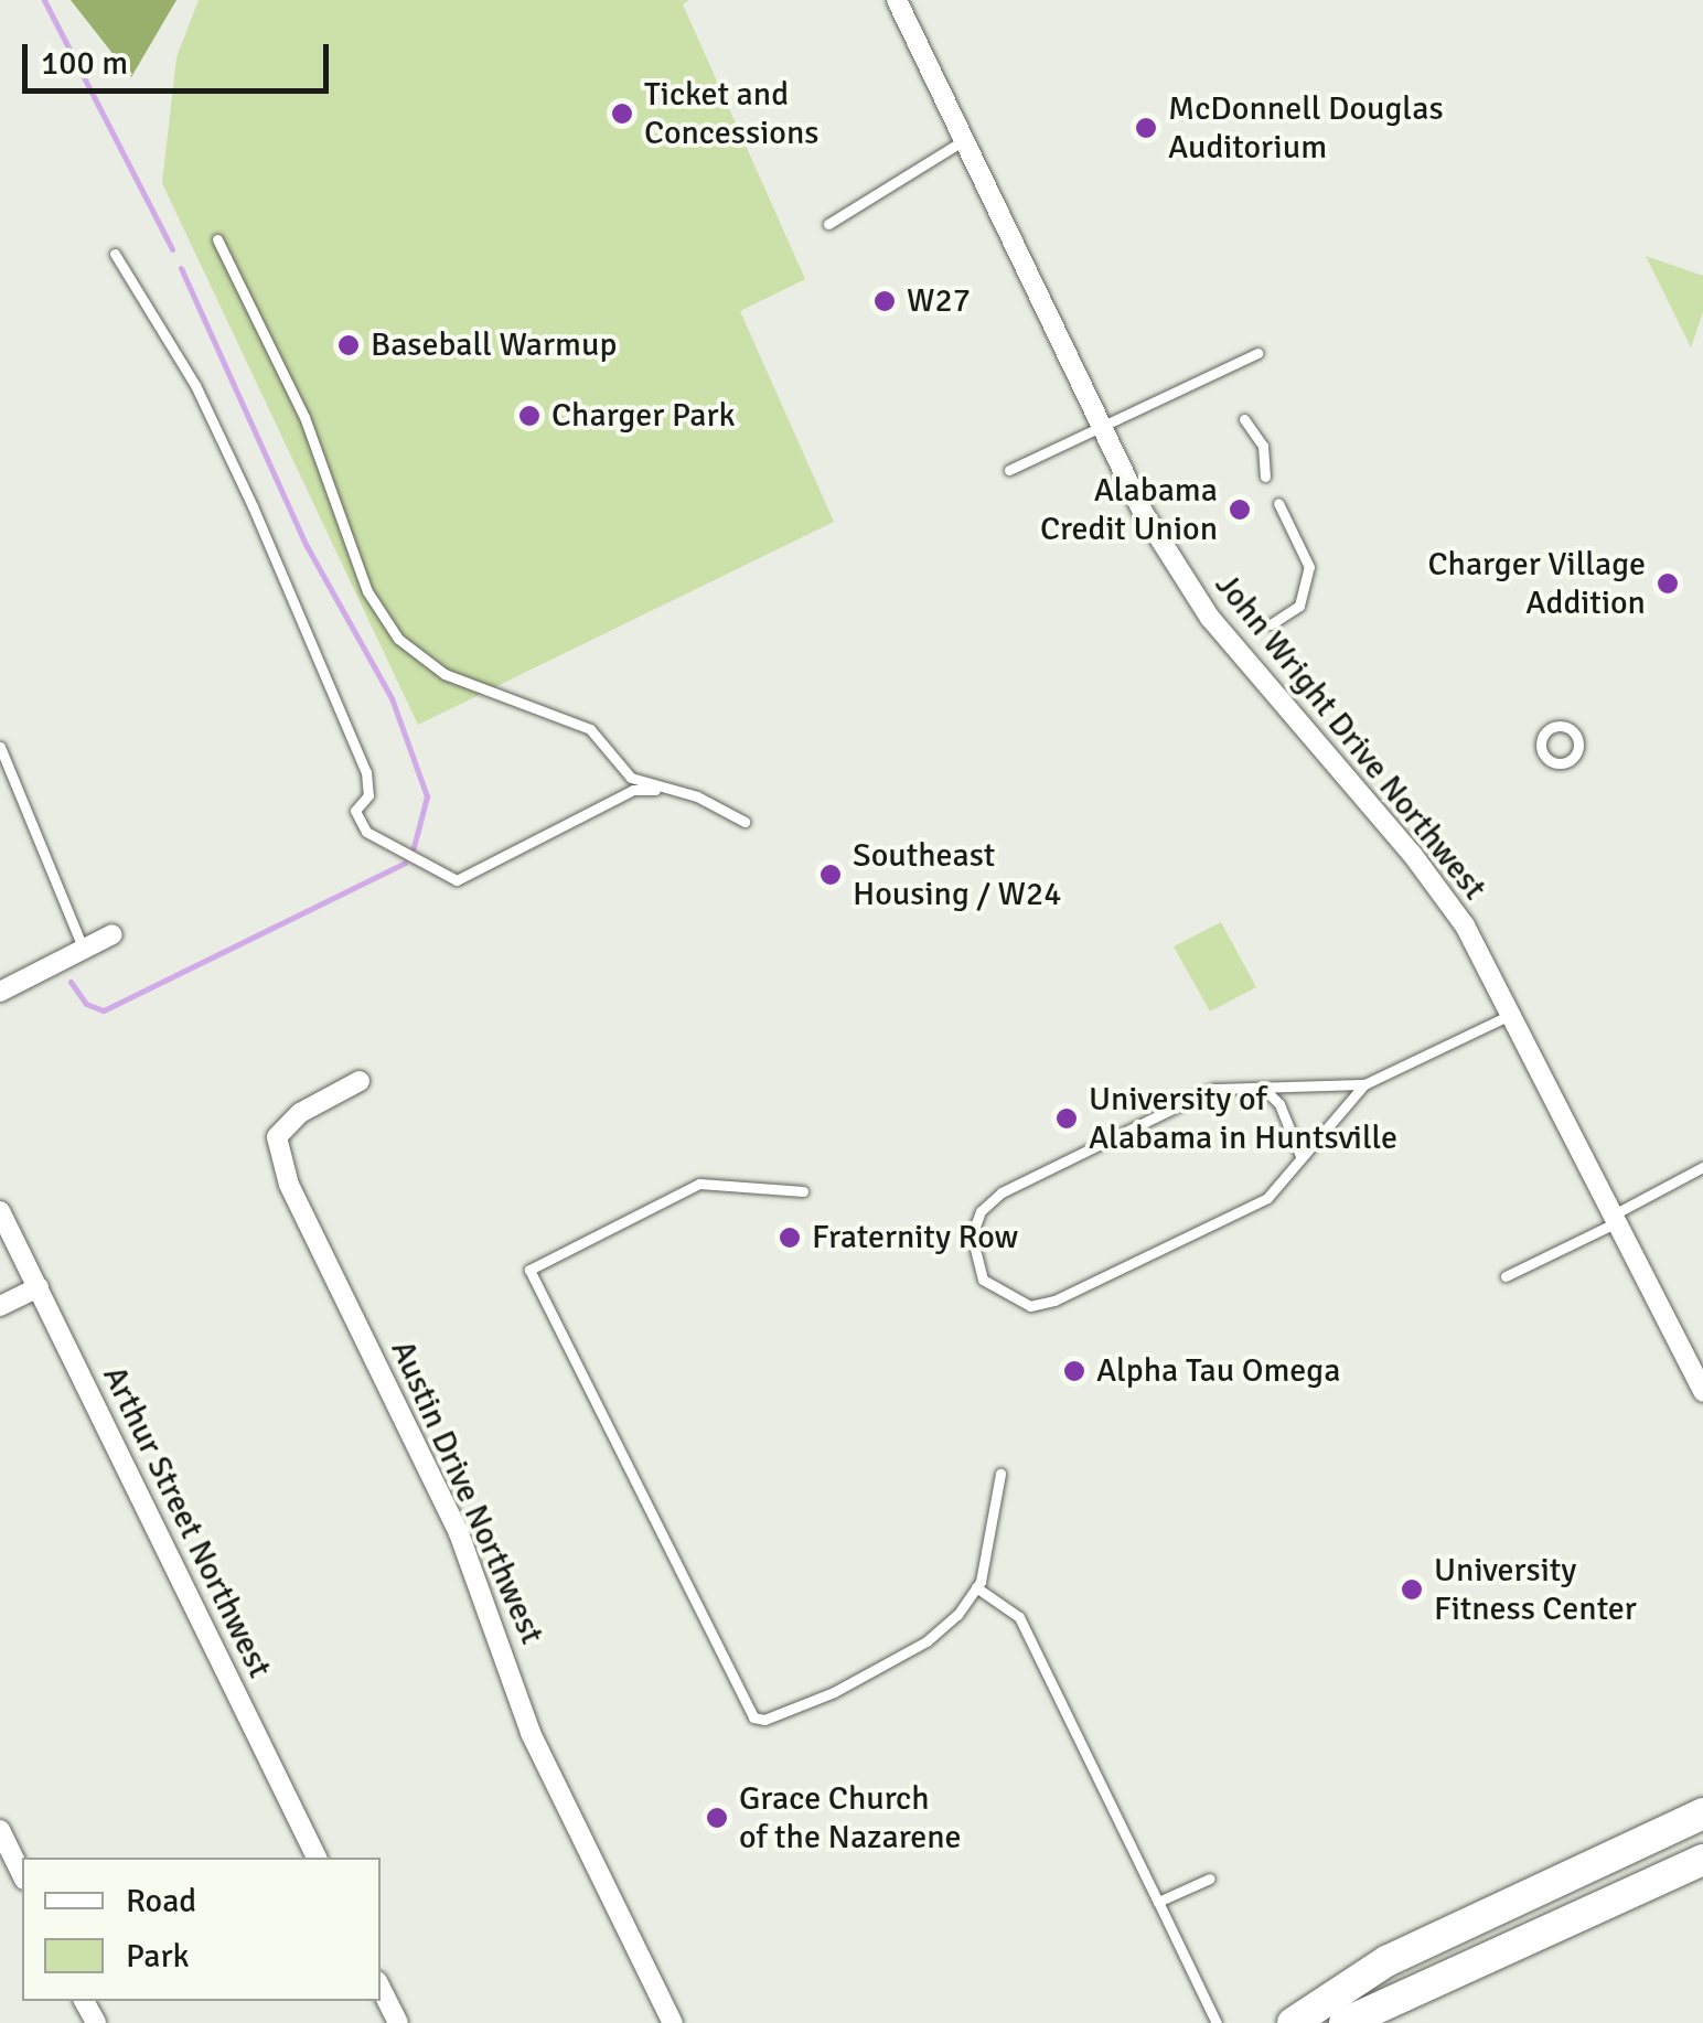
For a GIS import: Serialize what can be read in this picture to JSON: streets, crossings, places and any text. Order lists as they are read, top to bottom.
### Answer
{
  "streets": {
    "street": ["John Wright Drive Northwest", "Austin Drive Northwest", "Arthur Street Northwest"]
  },
  "places": [
    "Ticket and Concessions",
    "McDonnell Douglas Auditorium",
    "W27",
    "Baseball Warmup",
    "Charger Park",
    "Alabama Credit Union",
    "Charger Village Addition",
    "Southeast Housing / W24",
    "University of Alabama in Huntsville",
    "Fraternity Row",
    "Alpha Tau Omega",
    "University Fitness Center",
    "Grace Church of the Nazarene"
  ],
  "legend": ["Road", "Park"],
  "scale_bar": "100 m"
}
